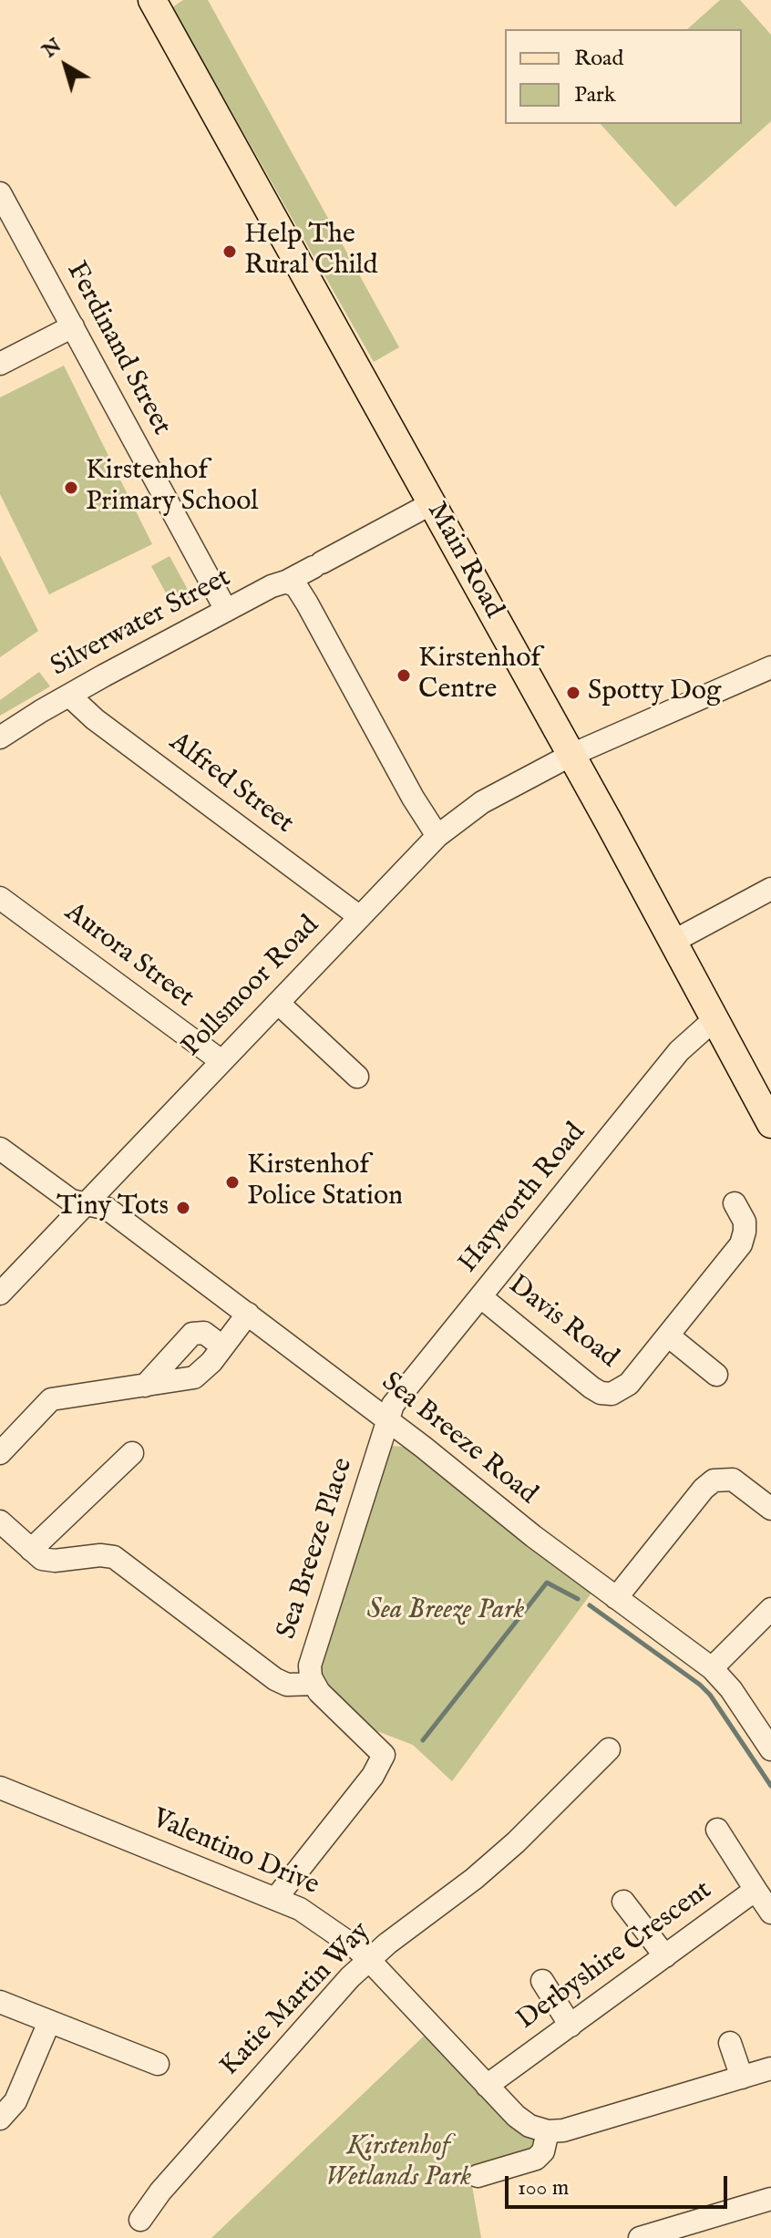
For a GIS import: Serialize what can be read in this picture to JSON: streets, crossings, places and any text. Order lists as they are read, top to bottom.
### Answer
{
  "streets": {
    "main road": ["Main Road"],
    "street": [
      "Ferdinand Street",
      "Silverwater Street",
      "Alfred Street",
      "Aurora Street",
      "Pollsmoor Road",
      "Hayworth Road",
      "Davis Road",
      "Sea Breeze Road",
      "Sea Breeze Place",
      "Valentino Drive",
      "Derbyshire Crescent",
      "Katie Martin Way"
    ]
  },
  "crossings": [
    ["Ferdinand Street", "Silverwater Street"],
    ["Main Road", "Silverwater Street"],
    ["Main Road", "Pollsmoor Road"],
    ["Main Road", "Hayworth Road"],
    ["Silverwater Street", "Alfred Street"],
    ["Alfred Street", "Pollsmoor Road"],
    ["Aurora Street", "Pollsmoor Road"],
    ["Pollsmoor Road", "Sea Breeze Road"],
    ["Hayworth Road", "Davis Road"],
    ["Hayworth Road", "Sea Breeze Road"],
    ["Hayworth Road", "Sea Breeze Place"],
    ["Sea Breeze Road", "Sea Breeze Place"],
    ["Valentino Drive", "Derbyshire Crescent"],
    ["Valentino Drive", "Katie Martin Way"]
  ],
  "parks": ["Sea Breeze Park", "Kirstenhof Wetlands Park"],
  "places": [
    "Help The Rural Child",
    "Kirstenhof Primary School",
    "Kirstenhof Centre",
    "Spotty Dog",
    "Kirstenhof Police Station",
    "Tiny Tots"
  ],
  "legend": ["Road", "Park"],
  "scale_bar": "100 m",
  "north": "top left"
}
